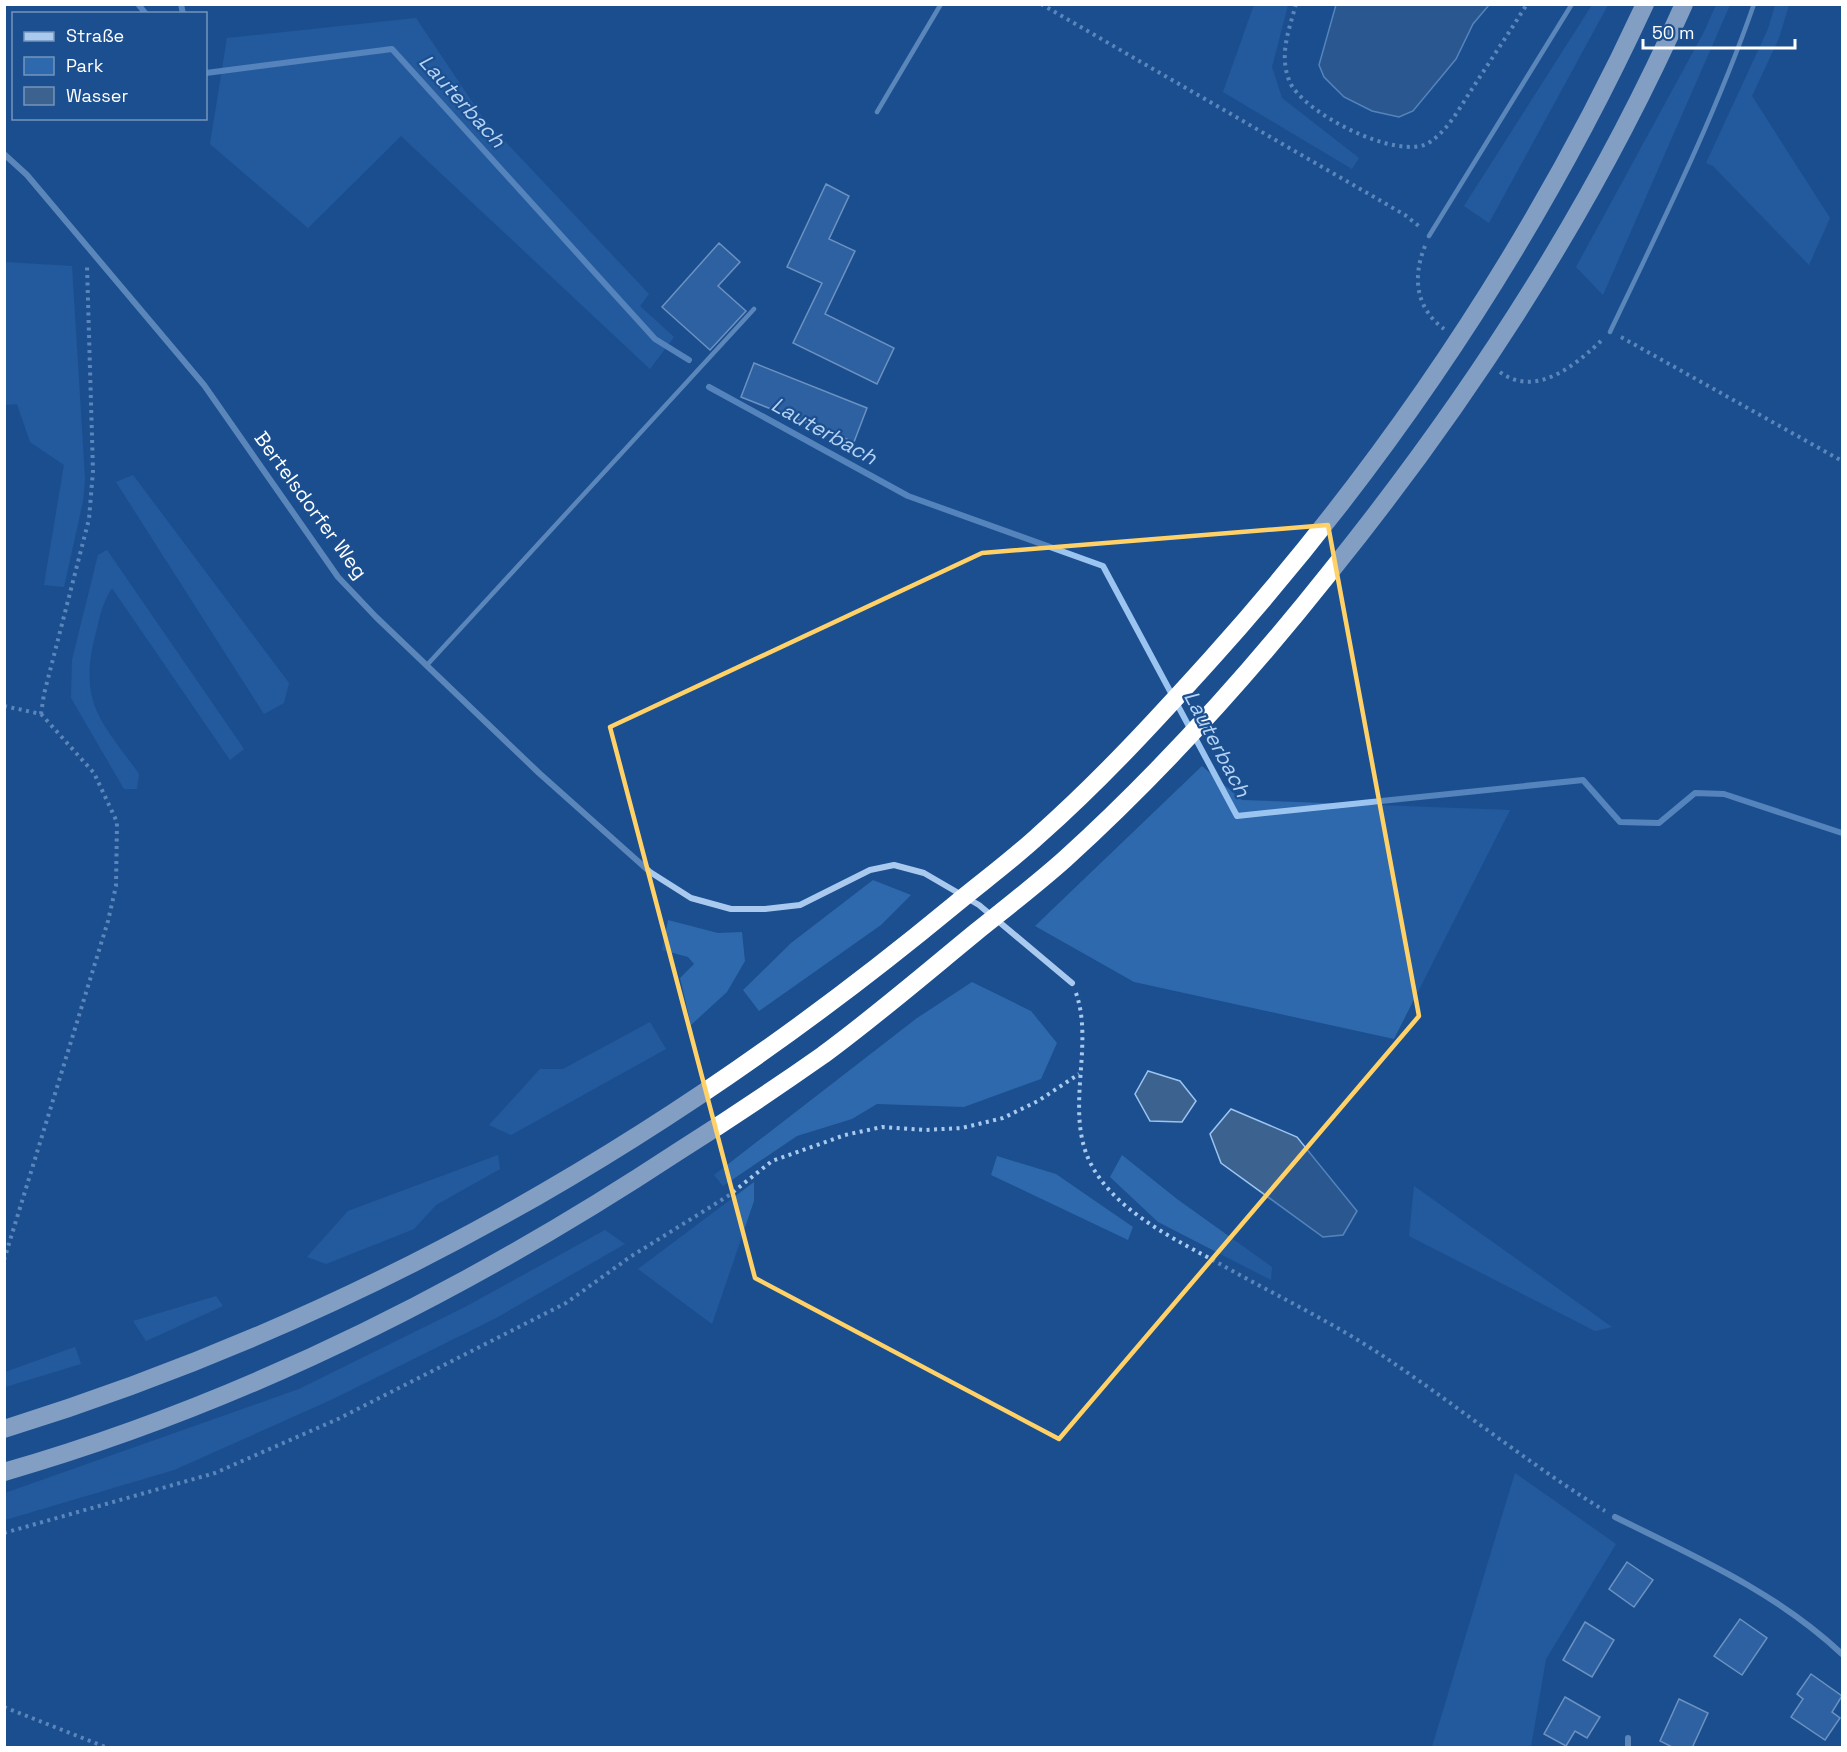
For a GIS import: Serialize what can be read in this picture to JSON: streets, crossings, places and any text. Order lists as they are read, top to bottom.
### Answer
{
  "streets": {
    "street": ["Bertelsdorfer Weg"]
  },
  "water": ["Lauterbach"],
  "legend": ["Straße", "Park", "Wasser"],
  "scale_bar": "50 m"
}
